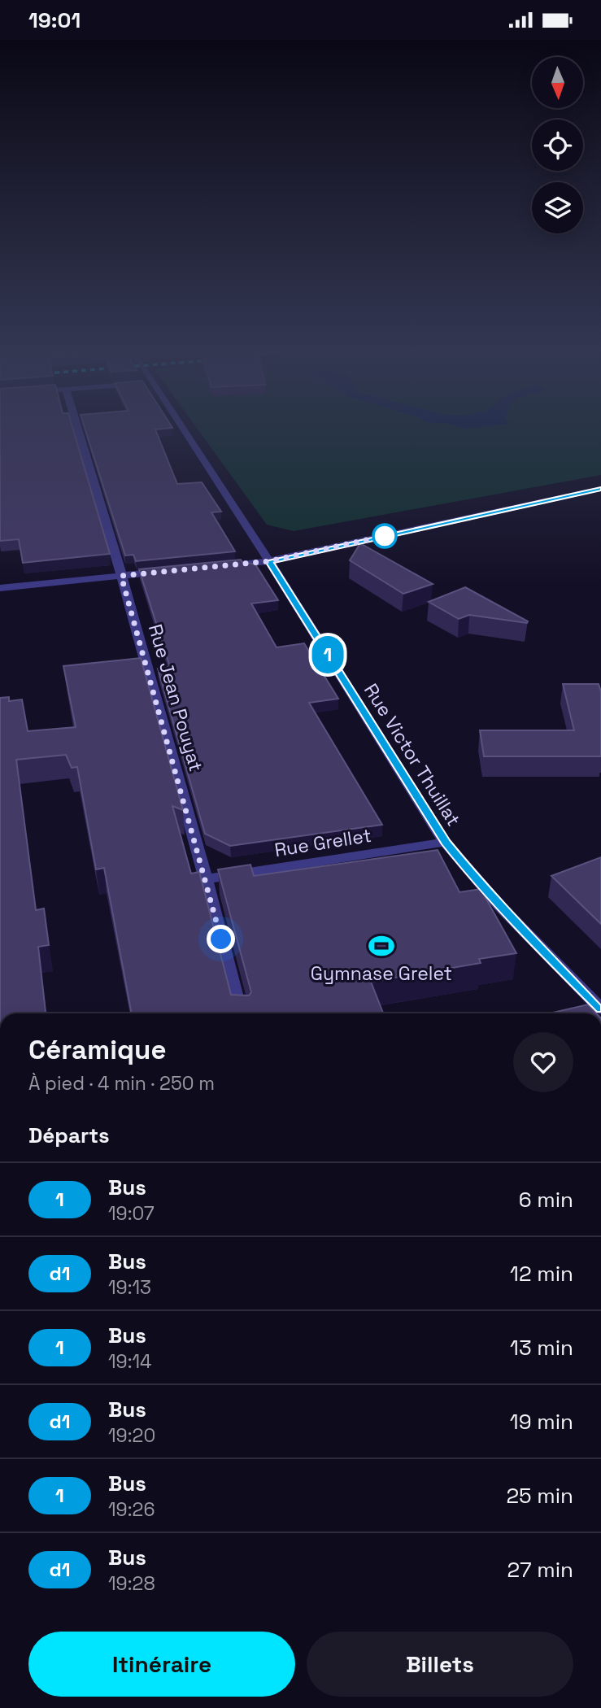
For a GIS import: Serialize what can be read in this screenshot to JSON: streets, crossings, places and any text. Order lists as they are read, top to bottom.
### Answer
{
  "streets": {
    "street": ["Rue Jean Pouyat", "Rue Victor Thuillat", "Rue Grellet"]
  },
  "crossings": [
    ["Rue Jean Pouyat", "Rue Grellet"],
    ["Rue Victor Thuillat", "Rue Grellet"]
  ],
  "places": {
    "sports": ["Gymnase Grelet"]
  },
  "lines": ["bus line 1"],
  "north": "bottom",
  "page": {
    "status": "19:01",
    "on_map": "1",
    "heading": [
      ["Céramique", "À pied · 4 min · 250 m"],
      "Départs"
    ],
    "list": [
      {
        "mark": "1",
        "name": "Bus",
        "note": "19:07",
        "value": "6 min"
      },
      {
        "mark": "d1",
        "name": "Bus",
        "note": "19:13",
        "value": "12 min"
      },
      {
        "mark": "1",
        "name": "Bus",
        "note": "19:14",
        "value": "13 min"
      },
      {
        "mark": "d1",
        "name": "Bus",
        "note": "19:20",
        "value": "19 min"
      },
      {
        "mark": "1",
        "name": "Bus",
        "note": "19:26",
        "value": "25 min"
      },
      {
        "mark": "d1",
        "name": "Bus",
        "note": "19:28",
        "value": "27 min"
      }
    ],
    "buttons": ["Itinéraire", "Billets"]
  }
}
